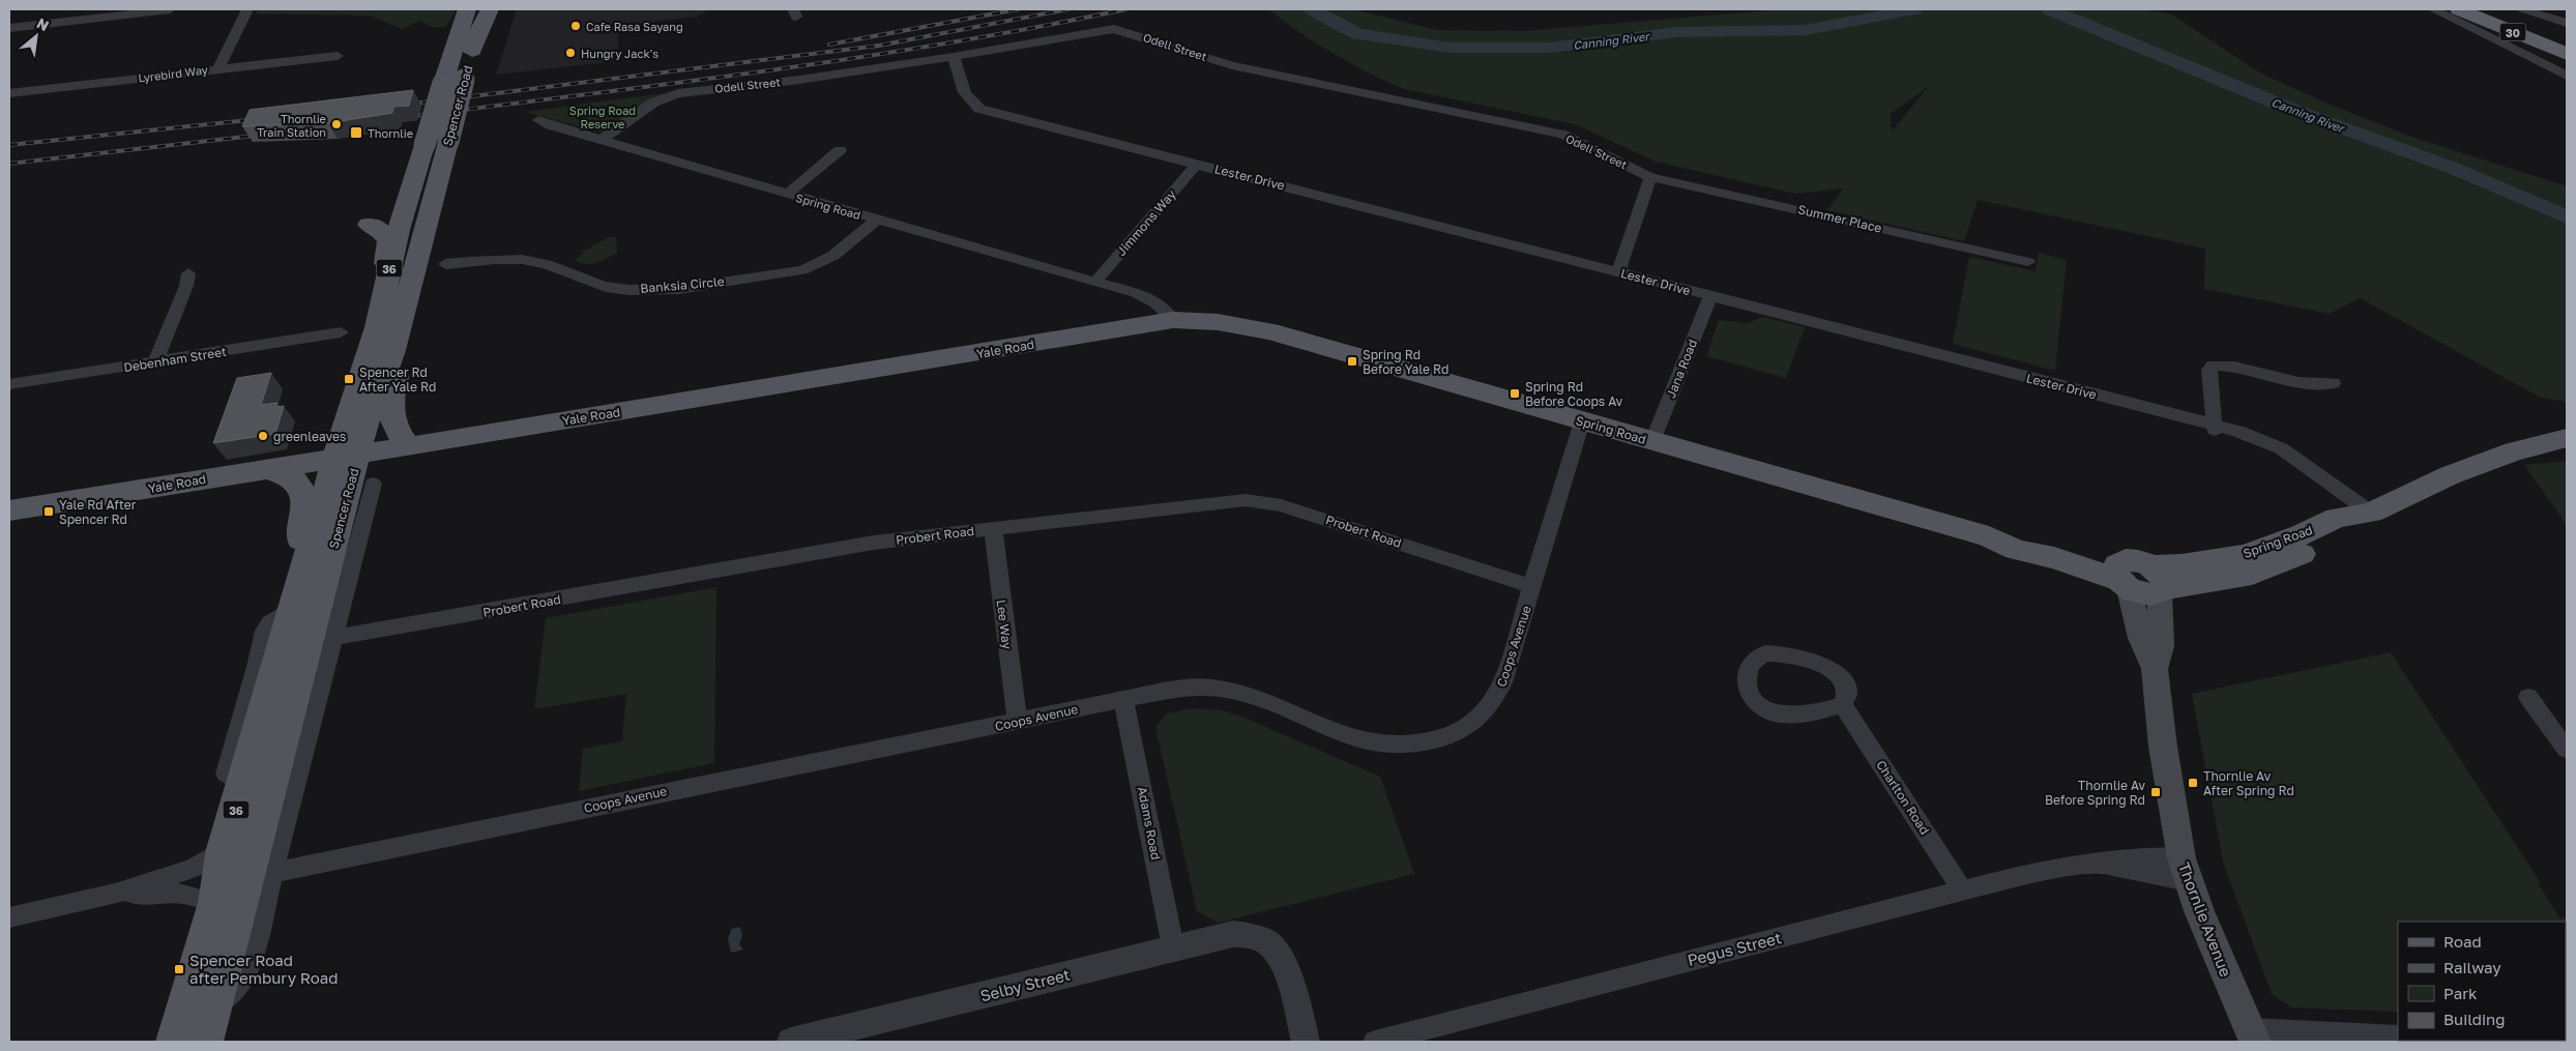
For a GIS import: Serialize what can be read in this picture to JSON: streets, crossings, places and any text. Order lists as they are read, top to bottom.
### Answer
{
  "streets": {
    "highway": ["30"],
    "main road": [
      "Spencer Road",
      "Spring Road",
      "36",
      "Yale Road",
      "Thornlie Avenue"
    ],
    "street": [
      "Odell Street",
      "Lyrebird Way",
      "Lester Drive",
      "Summer Place",
      "Jimmons Way",
      "Banksia Circle",
      "Debenham Street",
      "Jana Road",
      "Probert Road",
      "Lee Way",
      "Coops Avenue",
      "Charlton Road",
      "Adams Road",
      "Pegus Street",
      "Selby Street"
    ]
  },
  "crossings": [
    ["Odell Street", "Lester Drive"],
    ["Odell Street", "Spring Road"],
    ["Odell Street", "Summer Place"],
    ["Spencer Road", "Yale Road"],
    ["Spencer Road", "Probert Road"],
    ["Spencer Road", "Coops Avenue"],
    ["Lester Drive", "Spring Road"],
    ["Lester Drive", "Jimmons Way"],
    ["Lester Drive", "Jana Road"],
    ["Spring Road", "Jimmons Way"],
    ["Spring Road", "Banksia Circle"],
    ["Spring Road", "Yale Road"],
    ["Spring Road", "Jana Road"],
    ["Spring Road", "Coops Avenue"],
    ["Spring Road", "Thornlie Avenue"],
    ["Probert Road", "Lee Way"],
    ["Probert Road", "Coops Avenue"],
    ["Lee Way", "Coops Avenue"],
    ["Coops Avenue", "Adams Road"],
    ["Charlton Road", "Pegus Street"],
    ["Adams Road", "Selby Street"],
    ["Thornlie Avenue", "Pegus Street"]
  ],
  "water": ["Canning River"],
  "parks": ["Spring Road Reserve"],
  "places": {
    "other": [
      "Cafe Rasa Sayang",
      "Hungry Jack's",
      "Thornlie Train Station",
      "greenleaves"
    ],
    "transit": [
      "Thornlie",
      "Spring Rd Before Yale Rd",
      "Spencer Rd After Yale Rd",
      "Spring Rd Before Coops Av",
      "Yale Rd After Spencer Rd",
      "Thornlie Av After Spring Rd",
      "Thornlie Av Before Spring Rd",
      "Spencer Road after Pembury Road"
    ]
  },
  "legend": [
    "Road",
    "Railway",
    "Park",
    "Building"
  ],
  "north": "top right"
}
